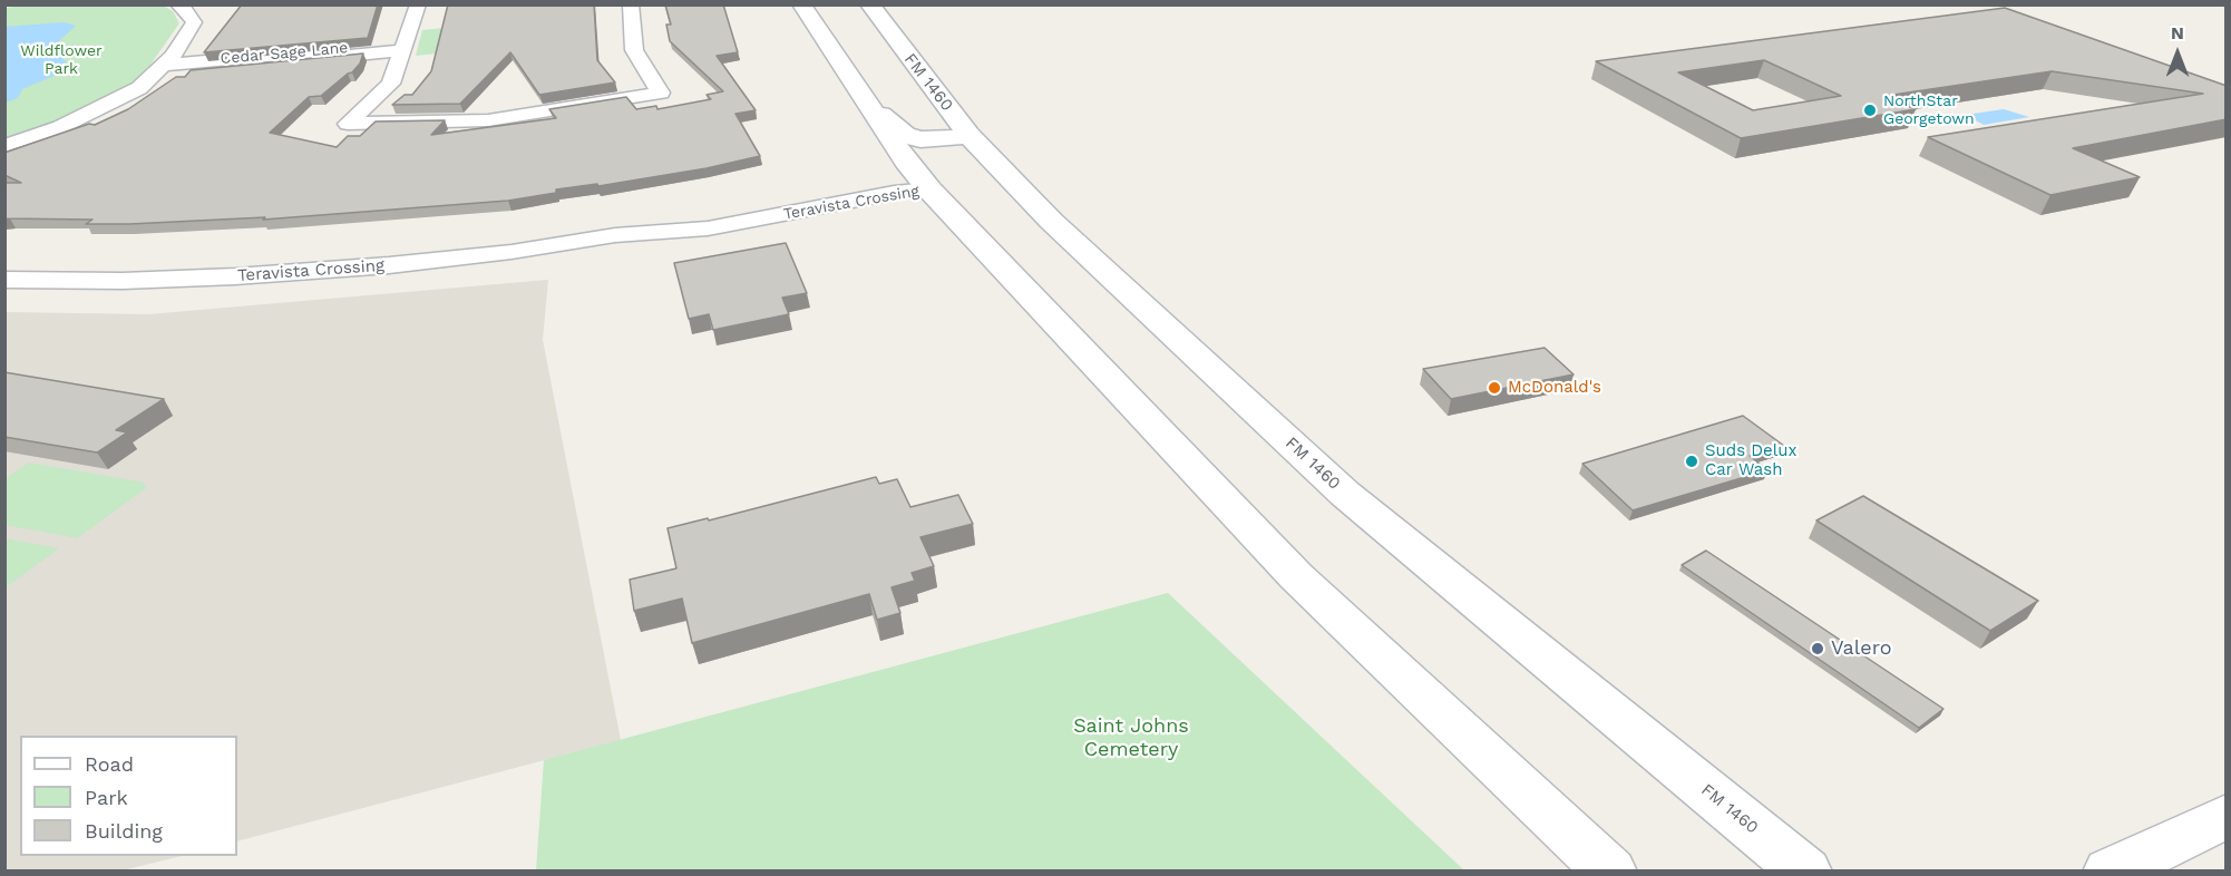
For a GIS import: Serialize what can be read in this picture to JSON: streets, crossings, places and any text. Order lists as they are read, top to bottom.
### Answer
{
  "streets": {
    "main road": ["FM 1460"],
    "street": ["Cedar Sage Lane", "Teravista Crossing"]
  },
  "parks": ["Wildflower Park", "Saint Johns Cemetery"],
  "places": [
    "NorthStar Georgetown",
    "McDonald's",
    "Suds Delux Car Wash",
    "Valero"
  ],
  "legend": ["Road", "Park", "Building"],
  "north": "top"
}
